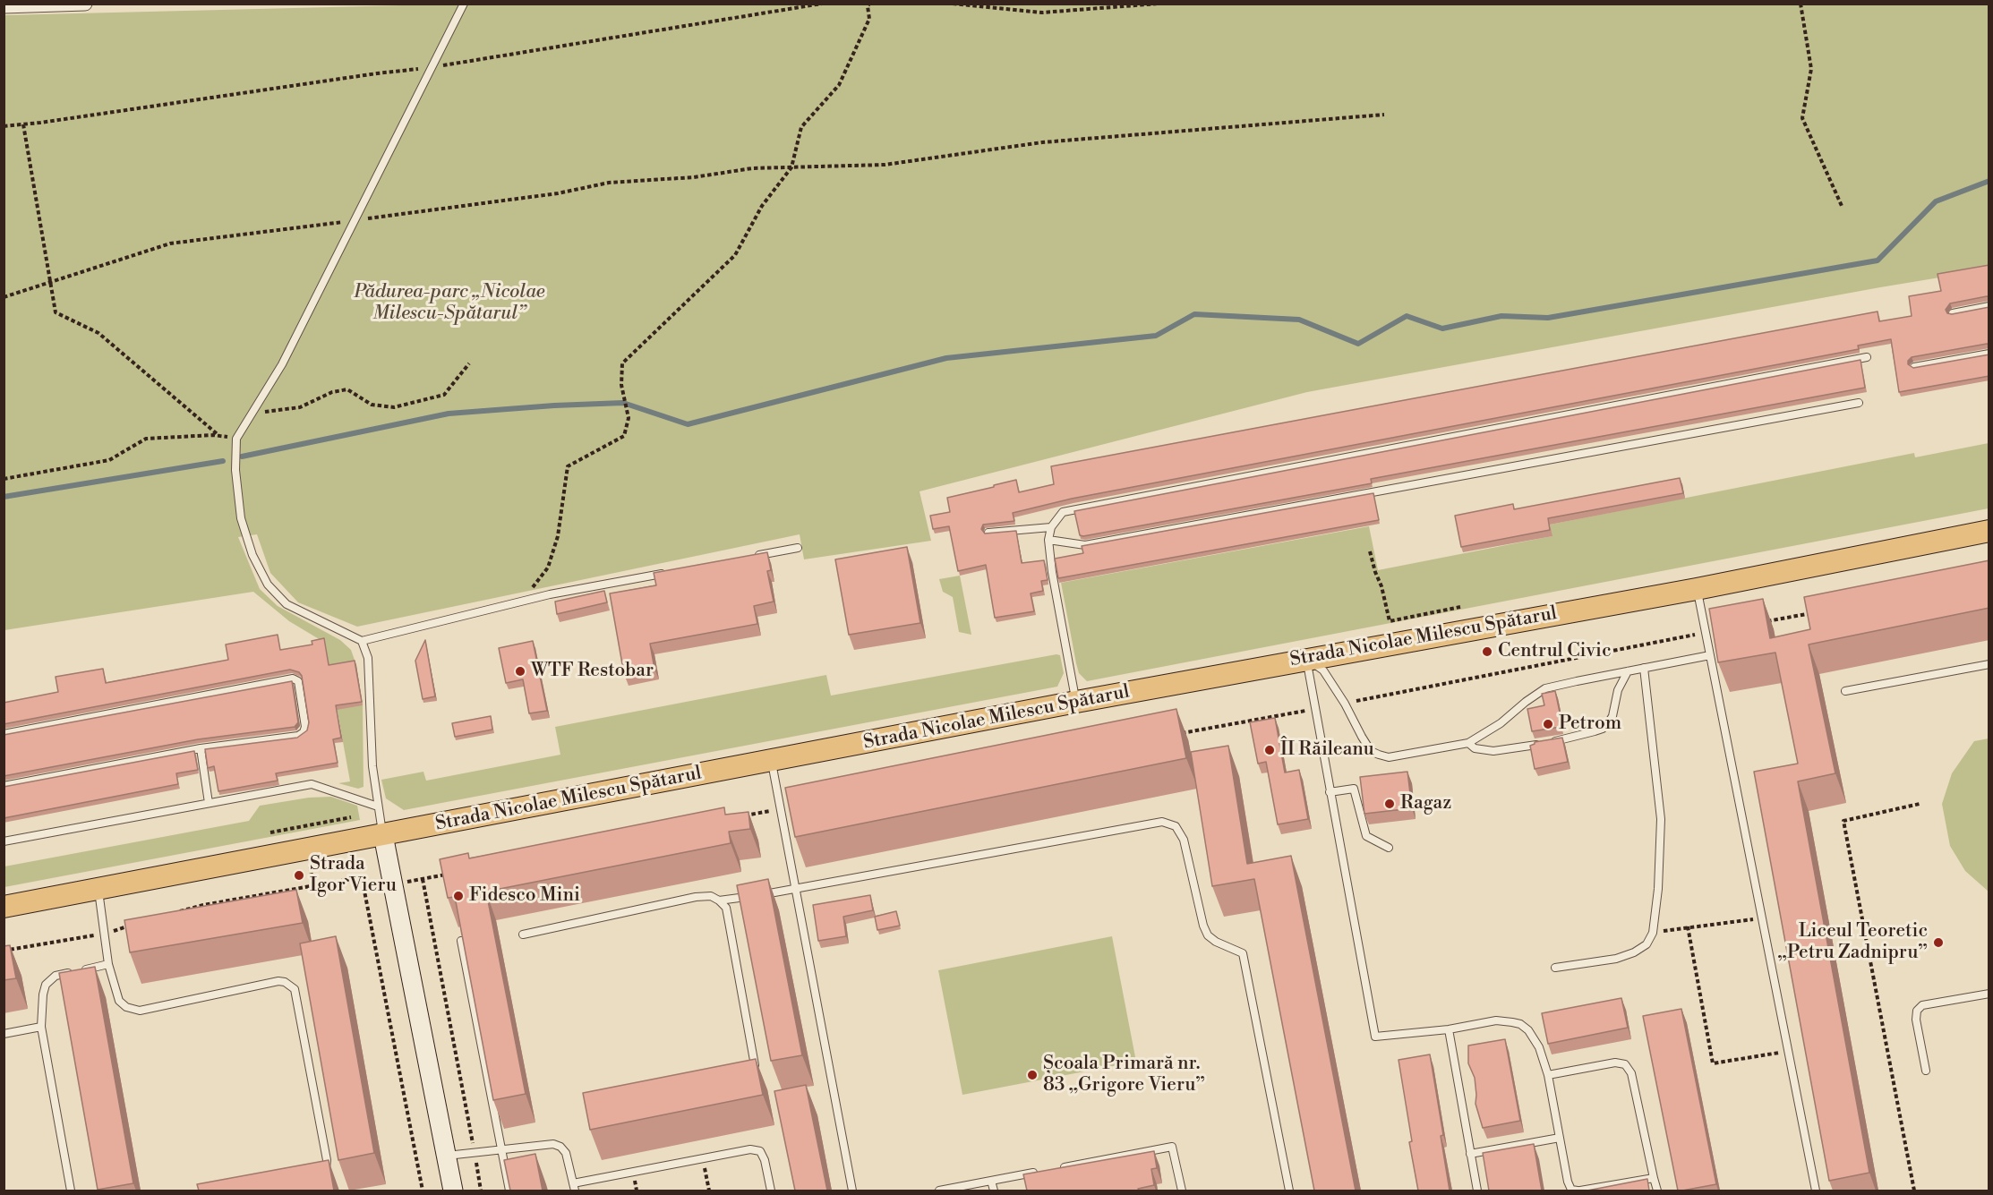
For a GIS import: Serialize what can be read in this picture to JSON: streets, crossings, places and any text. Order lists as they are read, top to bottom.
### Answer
{
  "streets": {
    "main road": ["Strada Nicolae Milescu Spătarul"]
  },
  "parks": ["Pădurea-parc „Nicolae Milescu-Spătarul”"],
  "places": [
    "Centrul Civic",
    "WTF Restobar",
    "Petrom",
    "ÎI Răileanu",
    "Ragaz",
    "Strada Igor Vieru",
    "Fidesco Mini",
    "Liceul Teoretic „Petru Zadnipru”",
    "Școala Primară nr. 83 „Grigore Vieru”"
  ]
}
